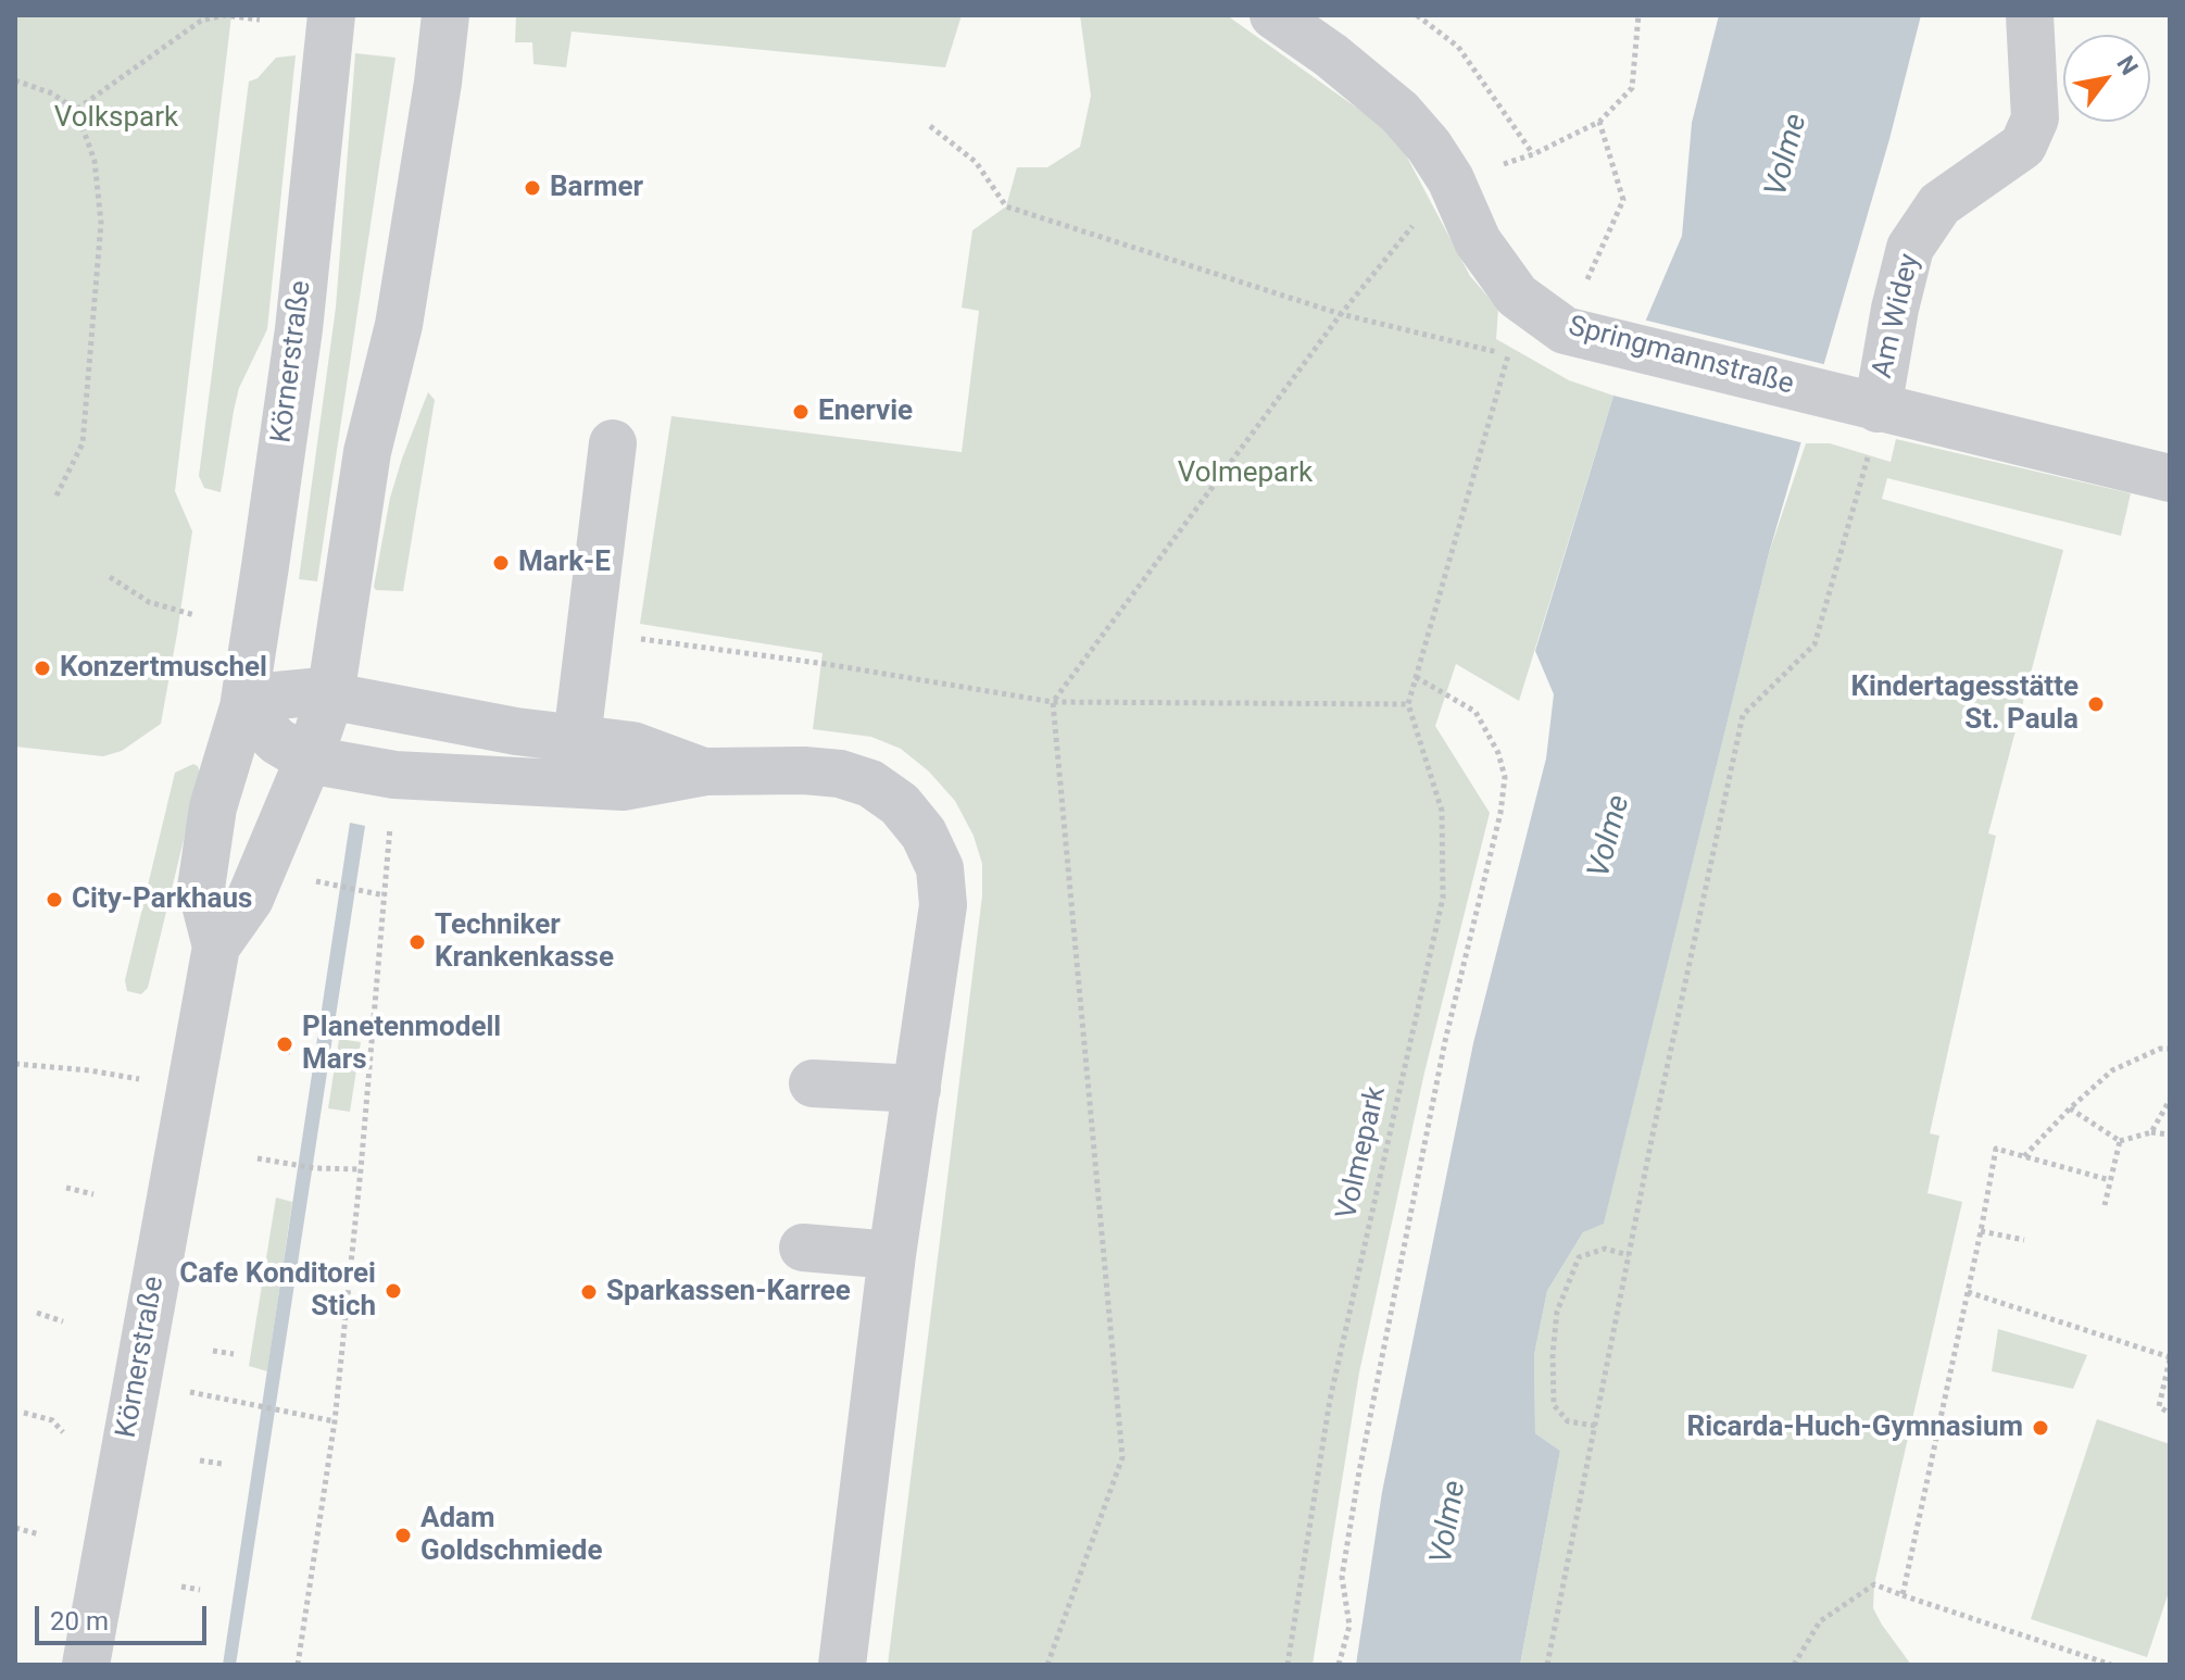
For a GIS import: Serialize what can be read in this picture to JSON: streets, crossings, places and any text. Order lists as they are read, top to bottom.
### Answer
{
  "streets": {
    "street": ["Am Widey", "Springmannstraße", "Körnerstraße"],
    "path": ["Volmepark"]
  },
  "crossings": [
    ["Am Widey", "Springmannstraße"]
  ],
  "water": ["Volme"],
  "parks": ["Volkspark", "Volmepark"],
  "places": [
    "Barmer",
    "Enervie",
    "Mark-E",
    "Konzertmuschel",
    "Kindertagesstätte St. Paula",
    "City-Parkhaus",
    "Techniker Krankenkasse",
    "Planetenmodell Mars",
    "Cafe Konditorei Stich",
    "Sparkassen-Karree",
    "Ricarda-Huch-Gymnasium",
    "Adam Goldschmiede"
  ],
  "scale_bar": "20 m",
  "north": "top right"
}
